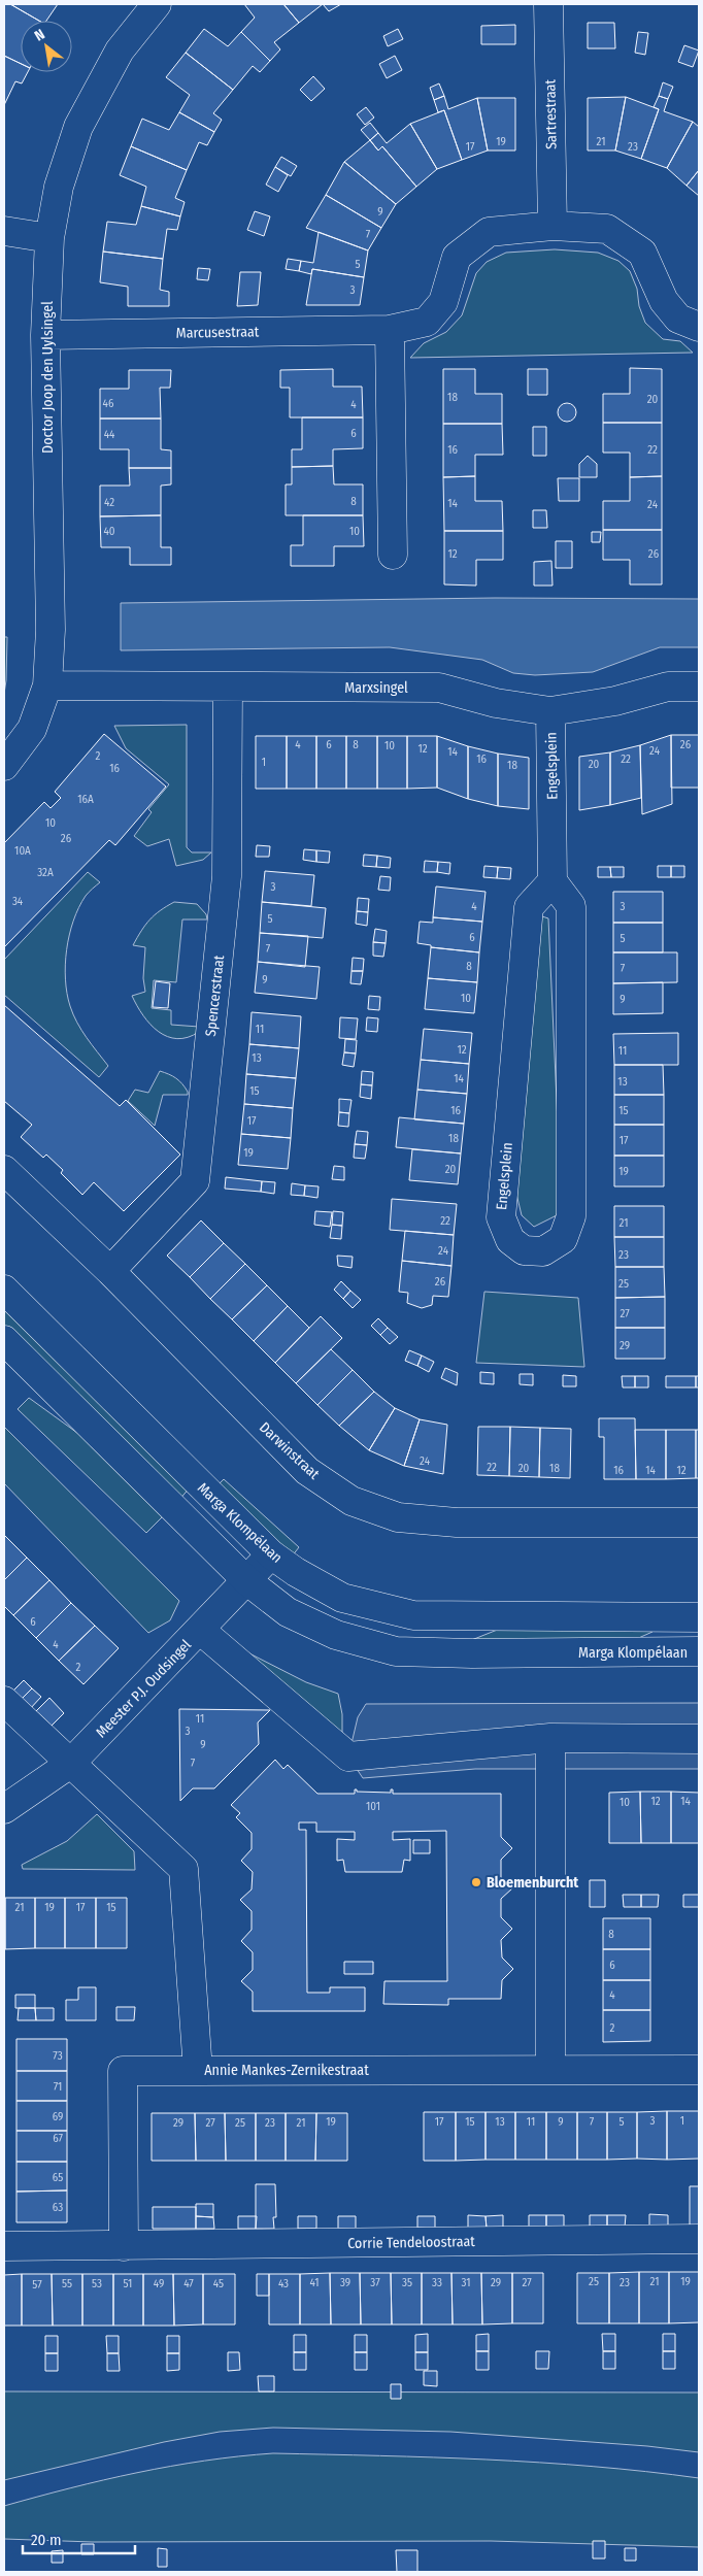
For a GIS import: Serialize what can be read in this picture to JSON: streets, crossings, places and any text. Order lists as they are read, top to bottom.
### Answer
{
  "streets": {
    "street": [
      "Sartrestraat",
      "Marcusestraat",
      "Doctor Joop den Uylsingel",
      "Marxsingel",
      "Engelsplein",
      "Spencerstraat",
      "Darwinstraat",
      "Marga Klompélaan",
      "Meester P.J. Oudsingel",
      "Annie Mankes-Zernikestraat",
      "Corrie Tendeloostraat"
    ]
  },
  "crossings": [
    ["Sartrestraat", "Marcusestraat"],
    ["Marcusestraat", "Doctor Joop den Uylsingel"],
    ["Doctor Joop den Uylsingel", "Marxsingel"],
    ["Marxsingel", "Engelsplein"],
    ["Marxsingel", "Spencerstraat"],
    ["Spencerstraat", "Darwinstraat"],
    ["Marga Klompélaan", "Meester P.J. Oudsingel"],
    ["Meester P.J. Oudsingel", "Annie Mankes-Zernikestraat"]
  ],
  "places": ["Bloemenburcht"],
  "house_numbers": [
    "19",
    "21",
    "17",
    "23",
    "9",
    "7",
    "5",
    "3",
    "18",
    "20",
    "46",
    "4",
    "6",
    "44",
    "16",
    "22",
    "8",
    "42",
    "14",
    "24",
    "40",
    "10",
    "12",
    "26",
    "4",
    "6",
    "8",
    "26",
    "10",
    "12",
    "24",
    "14",
    "2",
    "16",
    "22",
    "1",
    "20",
    "18",
    "16",
    "16A",
    "10",
    "26",
    "10A",
    "32A",
    "3",
    "34",
    "4",
    "3",
    "5",
    "6",
    "5",
    "7",
    "8",
    "7",
    "9",
    "10",
    "9",
    "11",
    "12",
    "11",
    "13",
    "14",
    "13",
    "15",
    "16",
    "15",
    "17",
    "18",
    "17",
    "19",
    "20",
    "19",
    "22",
    "21",
    "24",
    "23",
    "26",
    "25",
    "27",
    "29",
    "24",
    "22",
    "20",
    "18",
    "16",
    "14",
    "12",
    "6",
    "4",
    "2",
    "11",
    "3",
    "9",
    "7",
    "12",
    "14",
    "10",
    "101",
    "21",
    "19",
    "17",
    "15",
    "8",
    "6",
    "4",
    "2",
    "73",
    "71",
    "69",
    "3",
    "1",
    "19",
    "17",
    "15",
    "13",
    "11",
    "9",
    "7",
    "5",
    "29",
    "27",
    "25",
    "23",
    "21",
    "67",
    "65",
    "63",
    "25",
    "21",
    "19",
    "41",
    "39",
    "37",
    "35",
    "33",
    "31",
    "29",
    "27",
    "23",
    "55",
    "53",
    "51",
    "49",
    "47",
    "45",
    "43",
    "57"
  ],
  "scale_bar": "20 m",
  "north": "top left"
}
